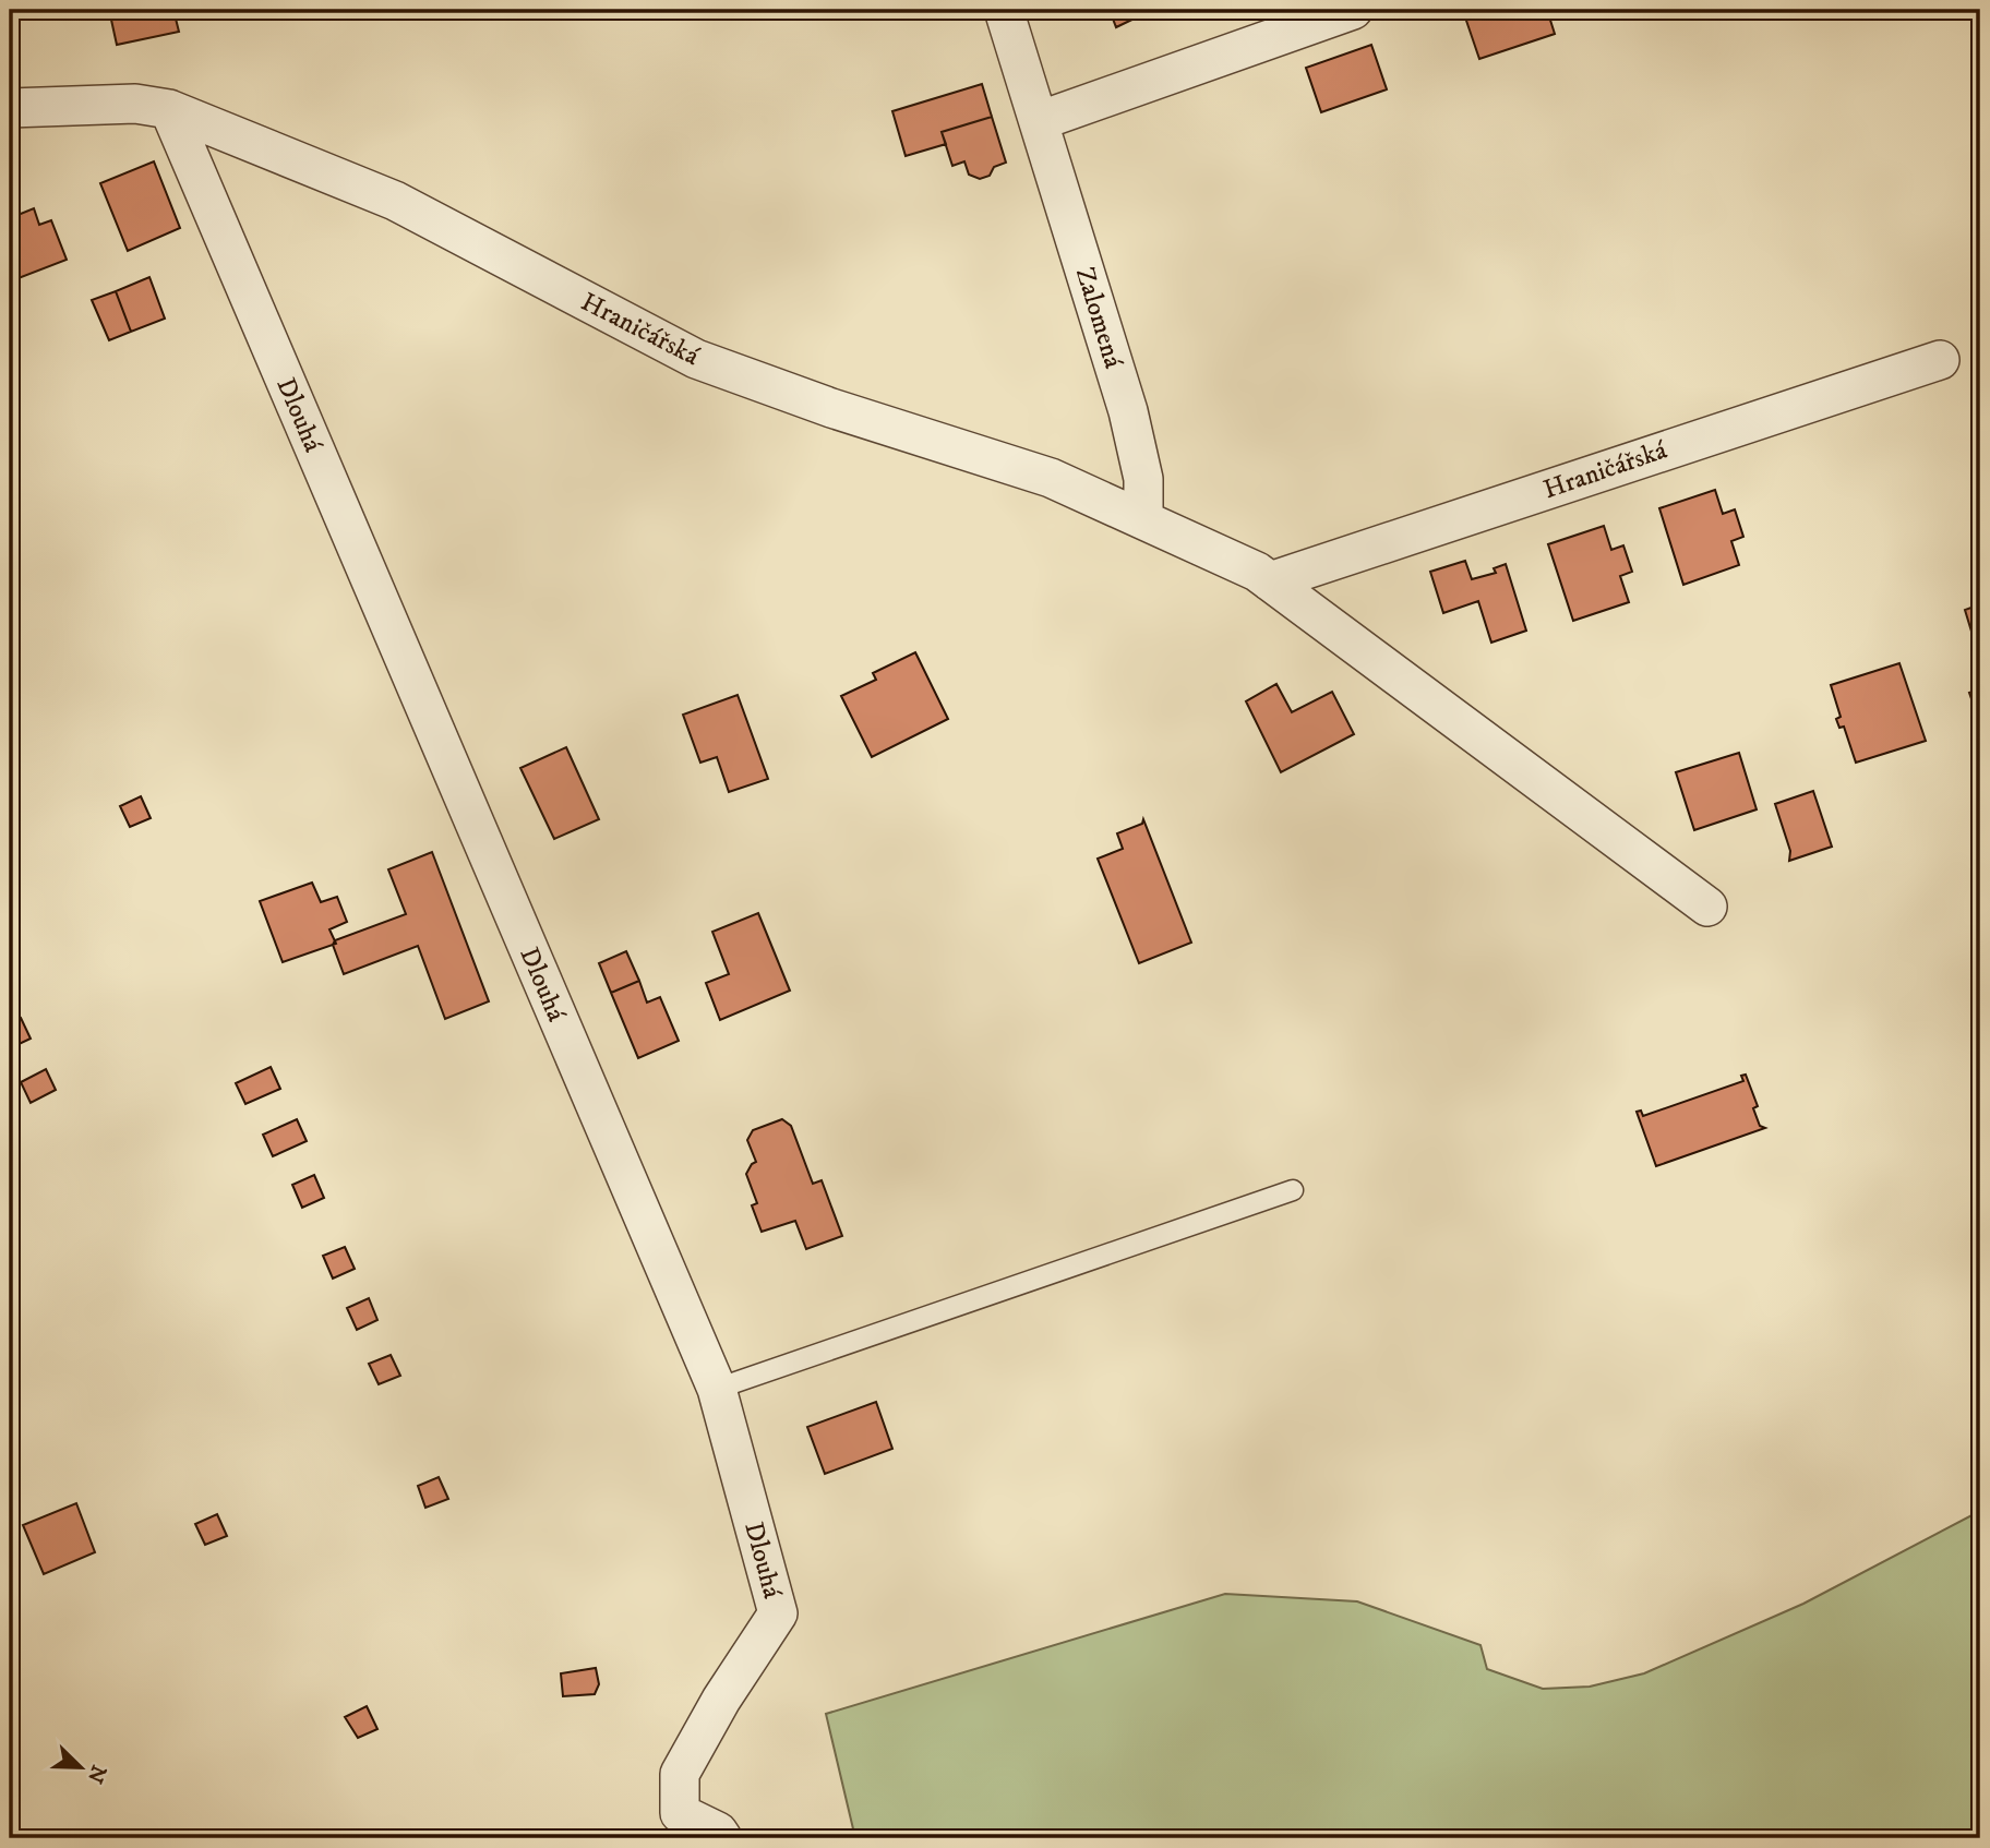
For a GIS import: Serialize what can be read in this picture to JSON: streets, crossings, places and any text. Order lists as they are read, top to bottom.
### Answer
{
  "streets": {
    "street": ["Zalomená", "Hraničářská", "Dlouhá"]
  },
  "crossings": [
    ["Zalomená", "Hraničářská"],
    ["Hraničářská", "Dlouhá"]
  ],
  "north": "bottom right"
}
